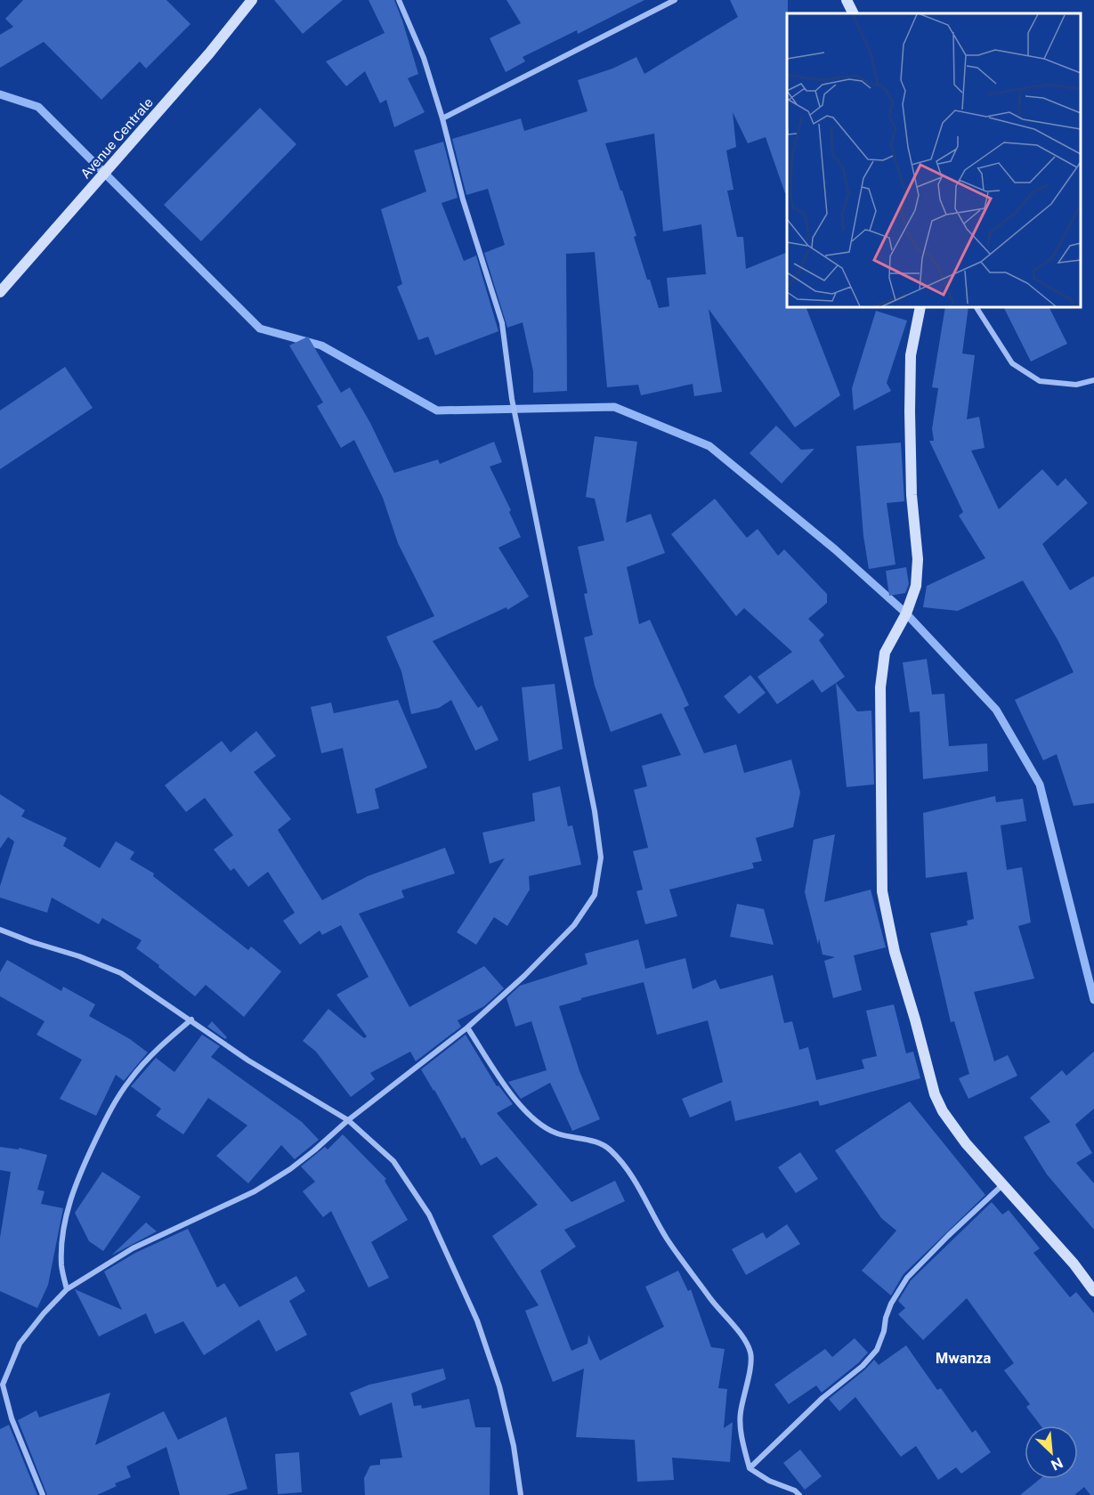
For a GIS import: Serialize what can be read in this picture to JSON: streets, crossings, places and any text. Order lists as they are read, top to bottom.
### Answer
{
  "streets": {
    "street": ["Avenue Centrale"]
  },
  "districts": ["Mwanza"],
  "north": "bottom right"
}
